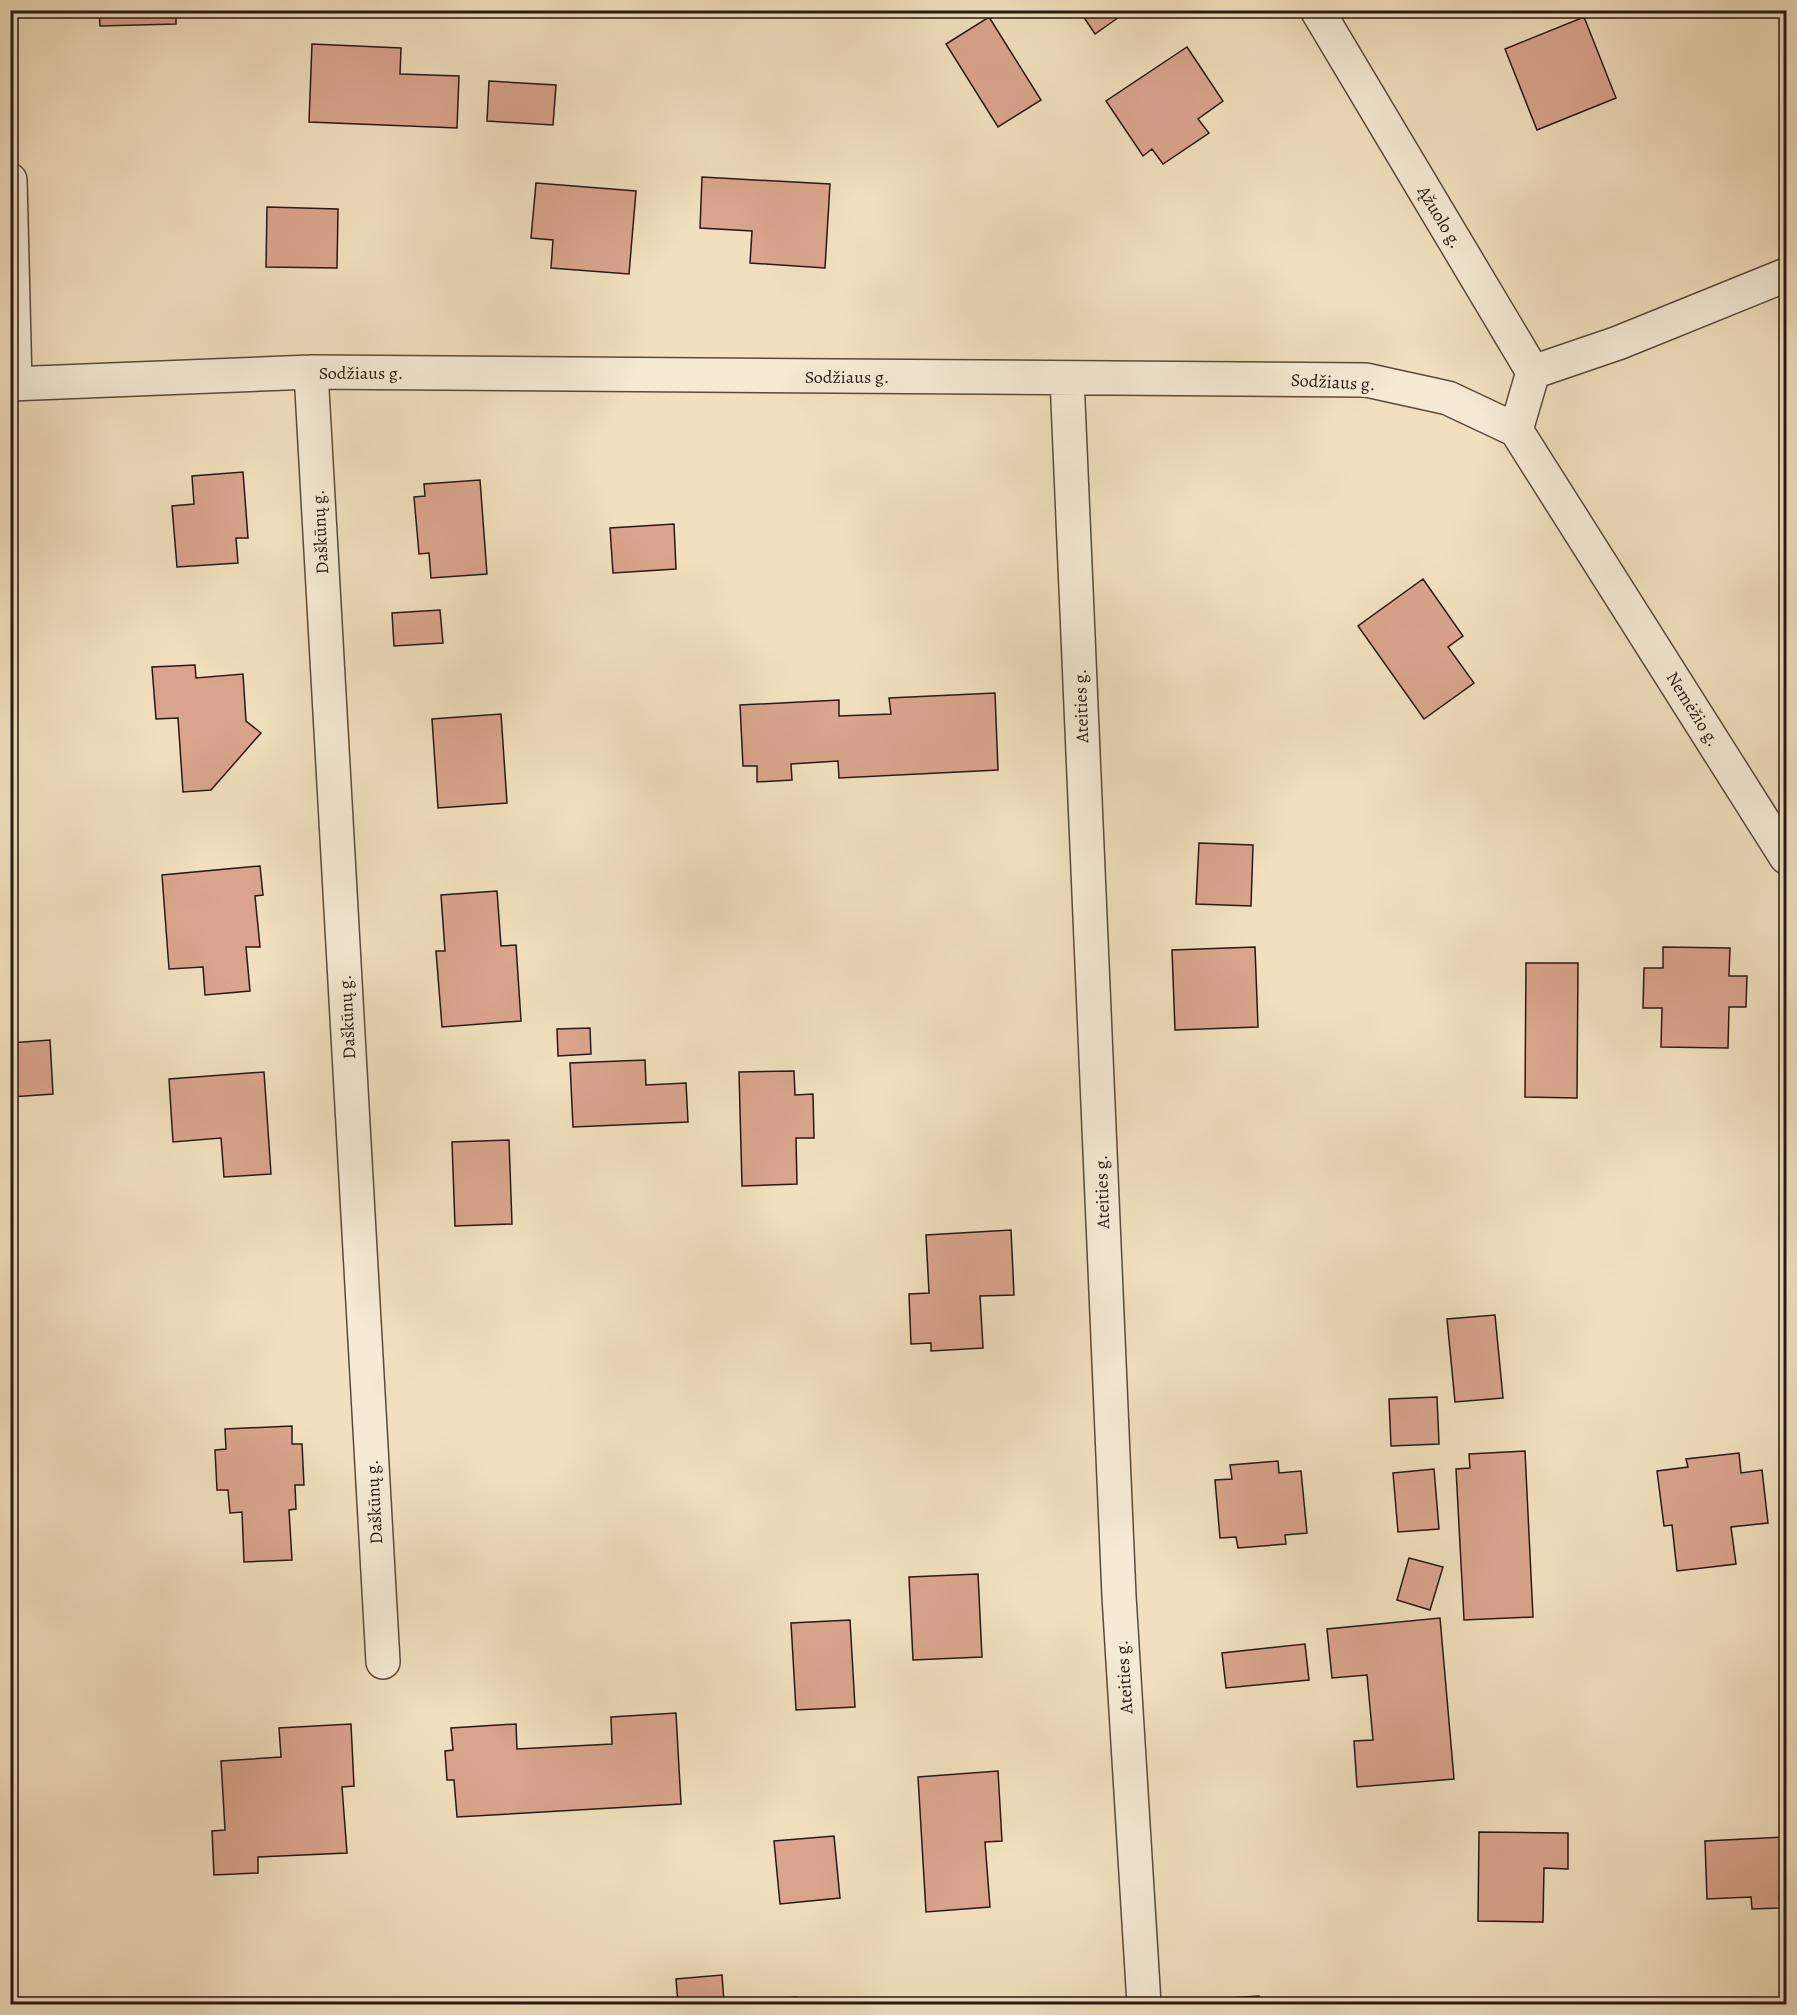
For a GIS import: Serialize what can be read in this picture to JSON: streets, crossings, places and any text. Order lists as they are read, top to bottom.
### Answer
{
  "streets": {
    "street": [
      "Ąžuolo g.",
      "Sodžiaus g.",
      "Daškūnų g.",
      "Ateities g.",
      "Nemėžio g."
    ]
  },
  "crossings": [
    ["Sodžiaus g.", "Daškūnų g."],
    ["Sodžiaus g.", "Ateities g."],
    ["Sodžiaus g.", "Nemėžio g."]
  ]
}
